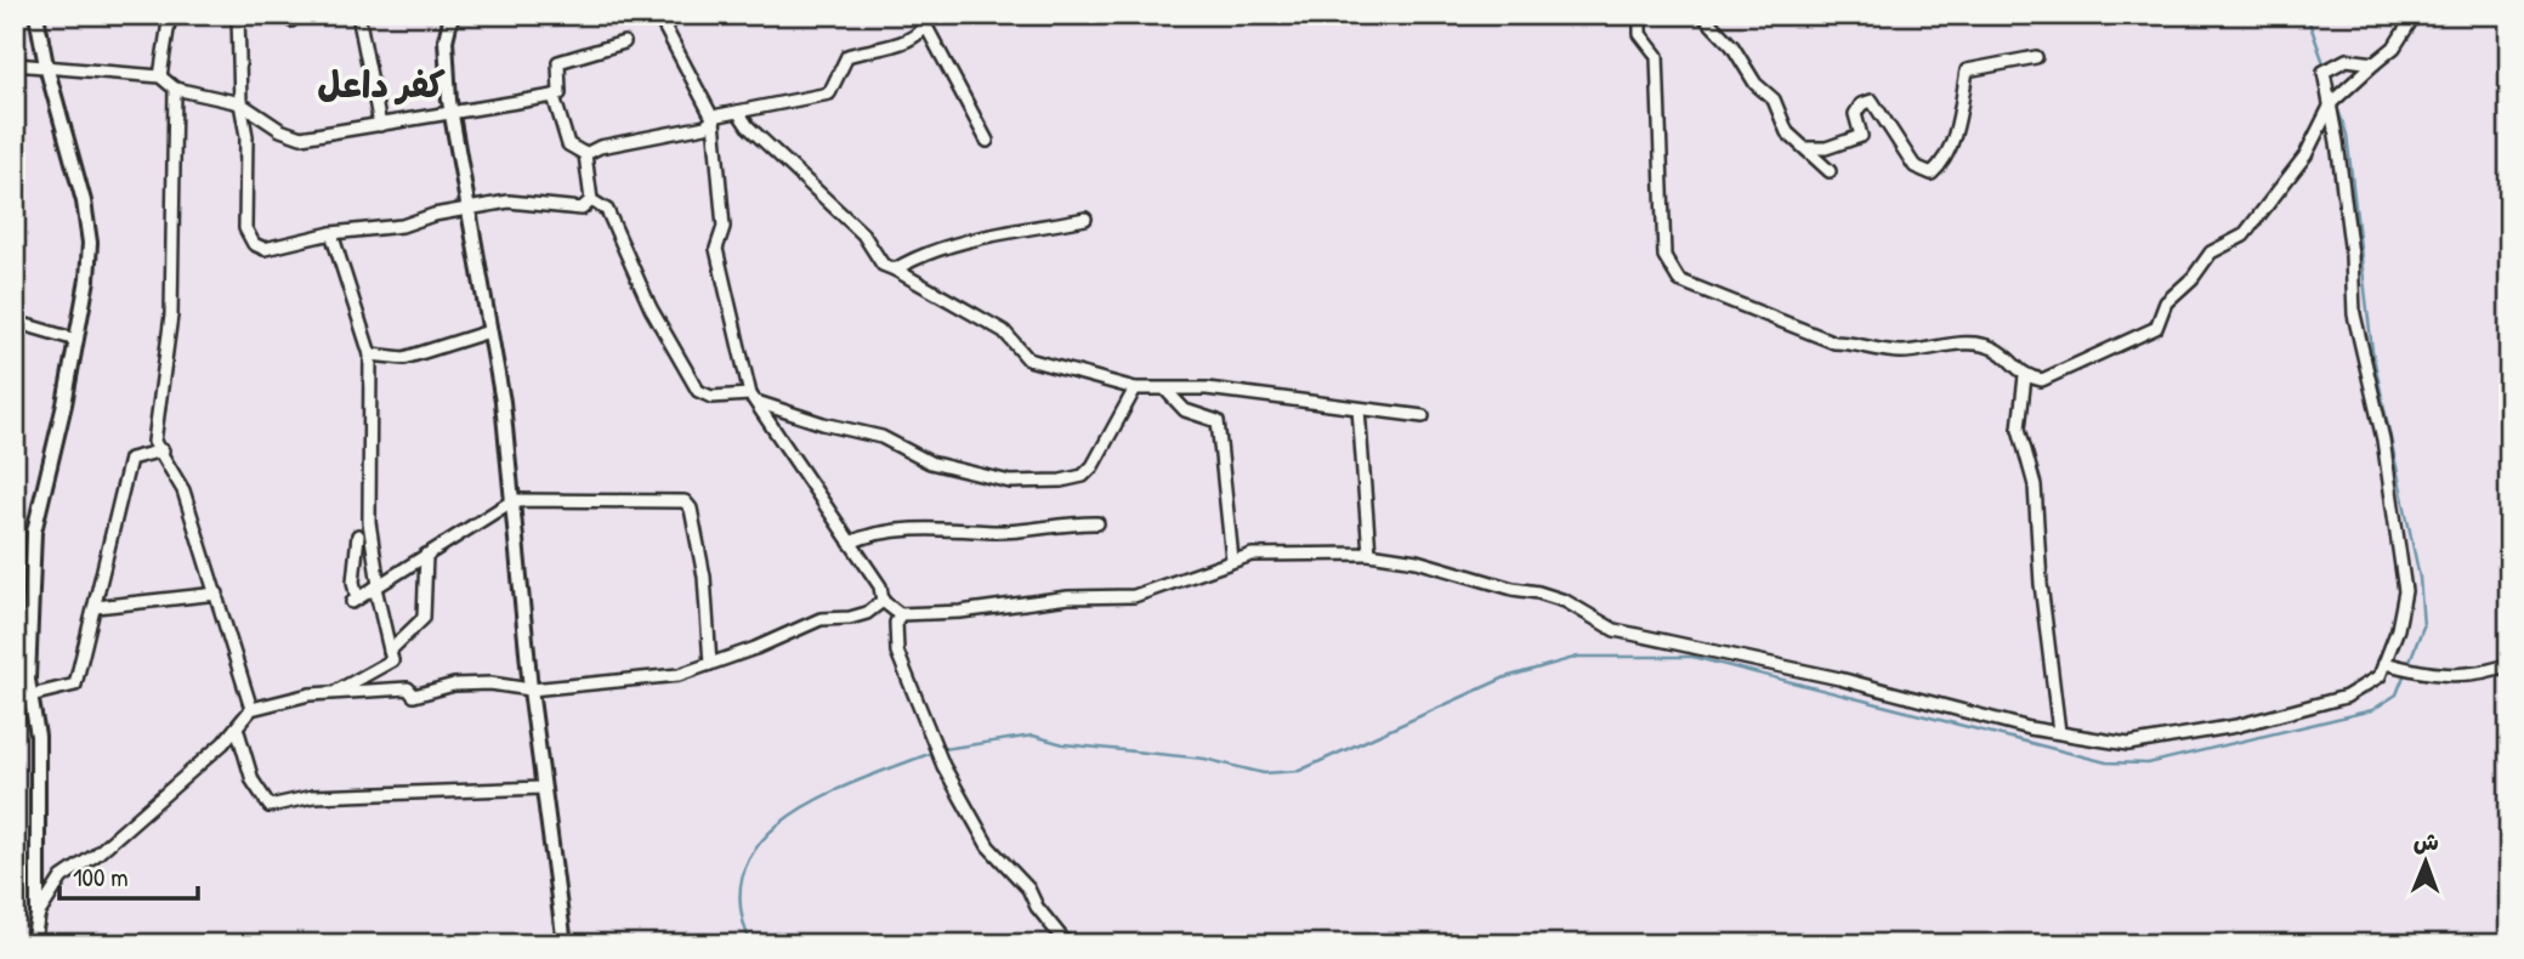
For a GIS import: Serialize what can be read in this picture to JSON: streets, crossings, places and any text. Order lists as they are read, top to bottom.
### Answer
{
  "districts": ["كفر داعل"],
  "scale_bar": "100 m",
  "north": "top"
}
